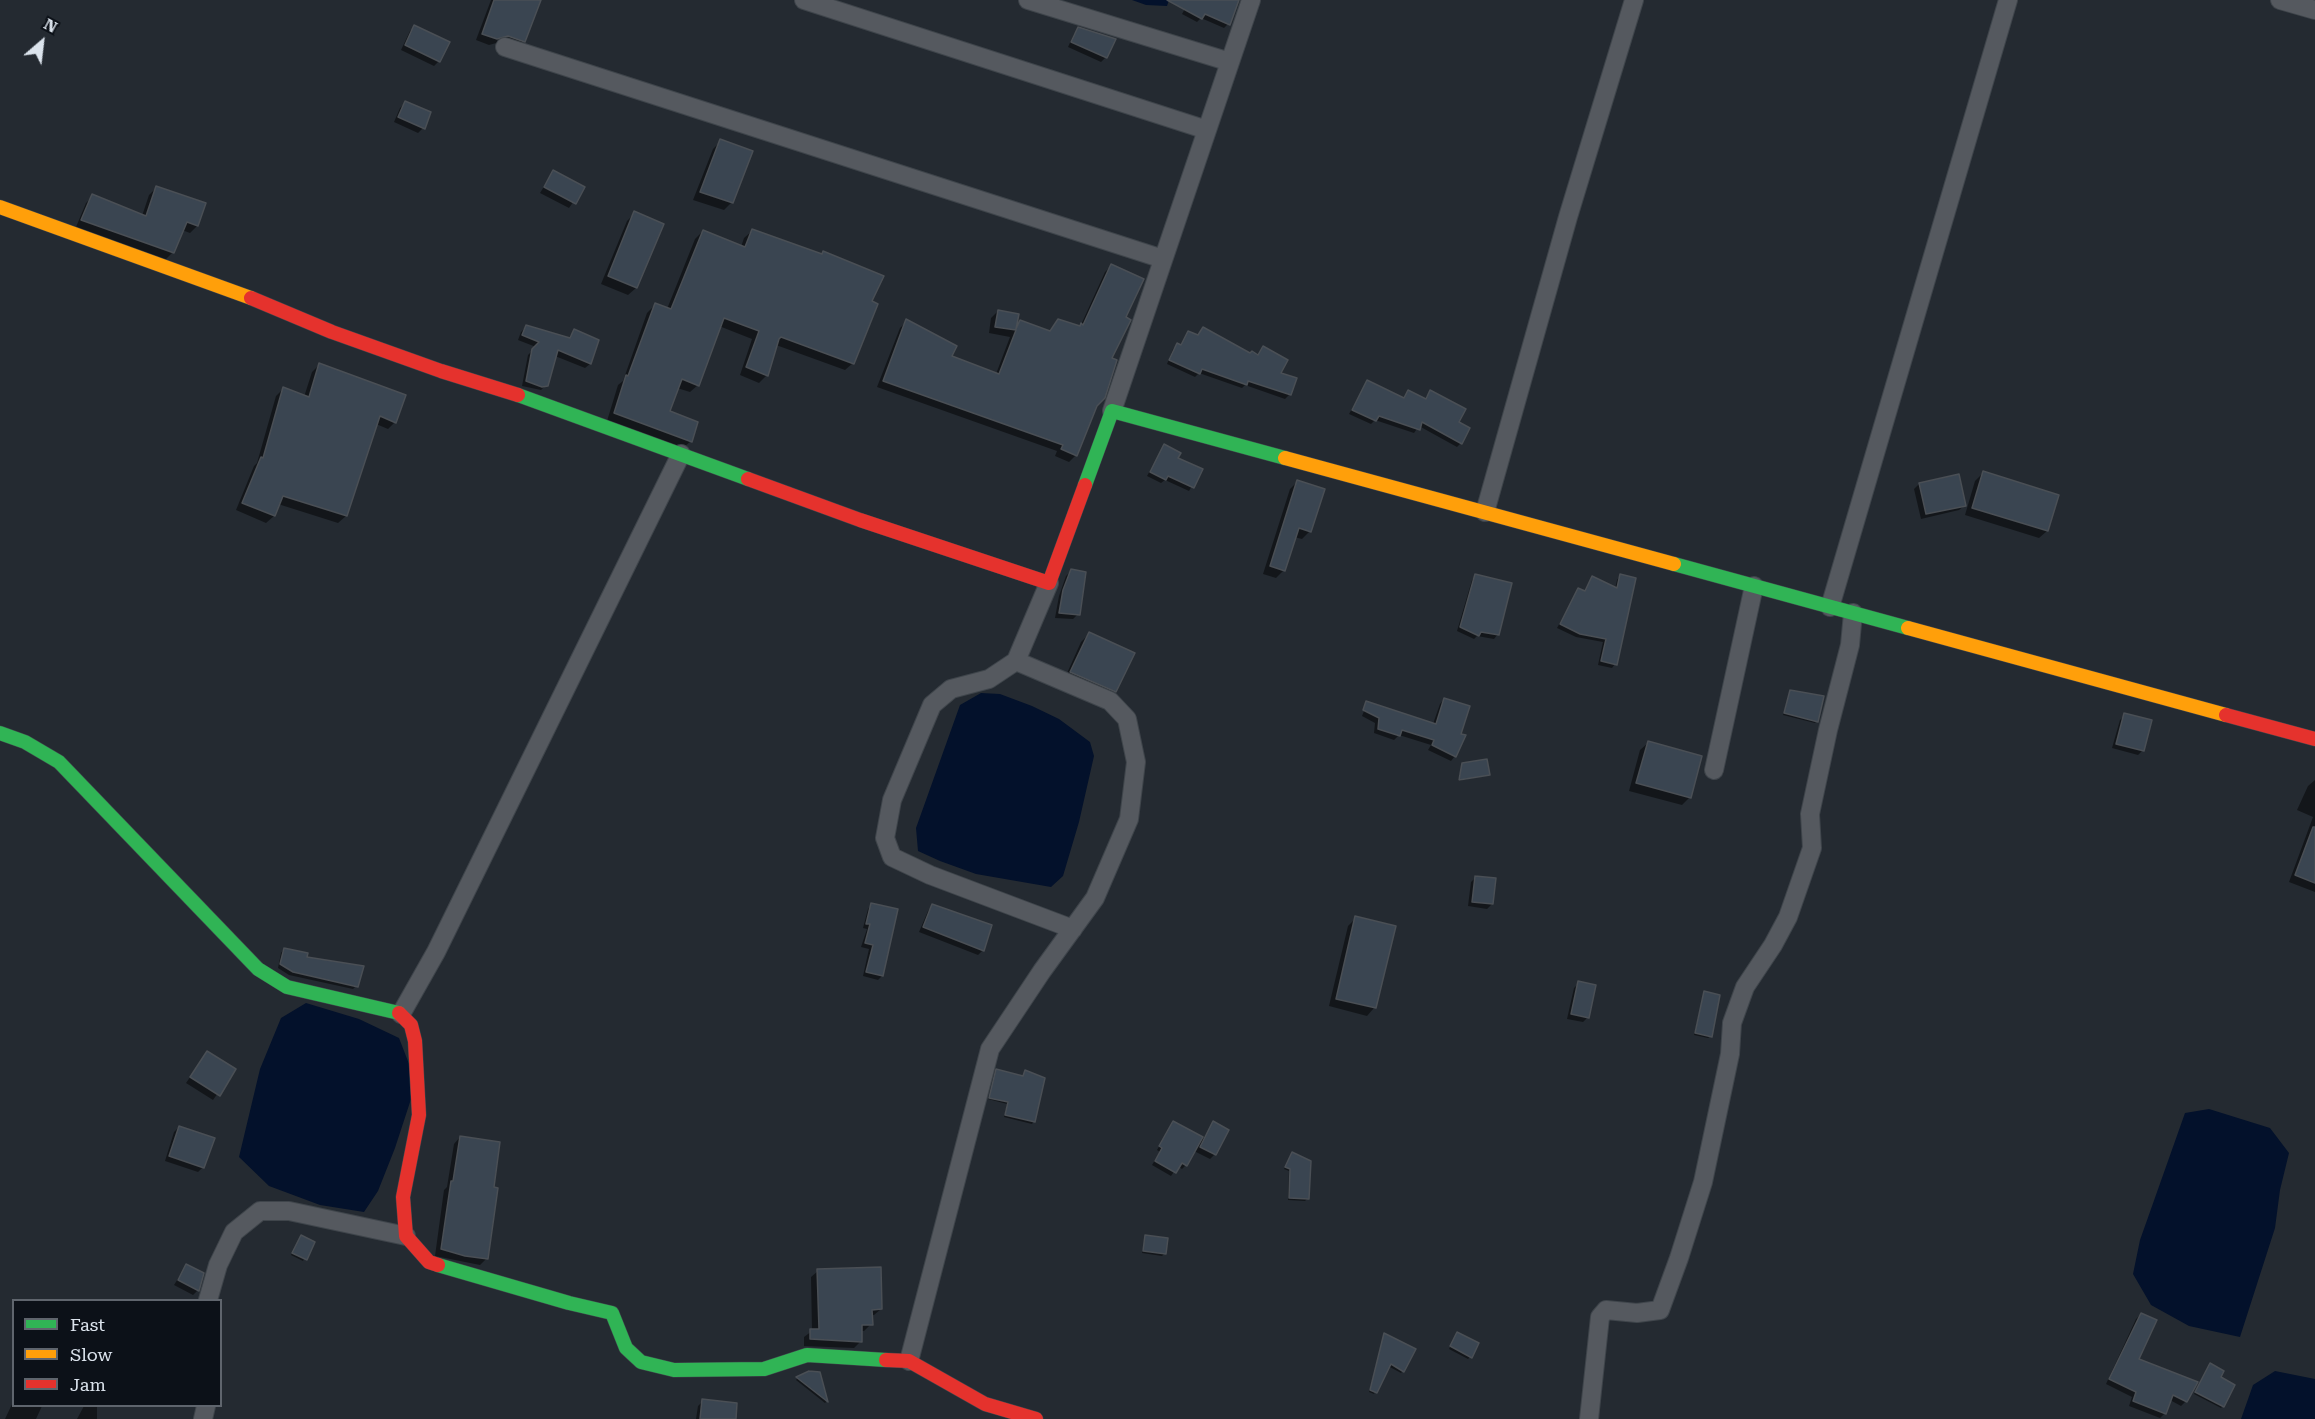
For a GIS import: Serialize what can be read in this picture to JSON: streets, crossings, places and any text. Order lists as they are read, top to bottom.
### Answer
{
  "legend": ["Fast", "Slow", "Jam"],
  "north": "top right"
}
